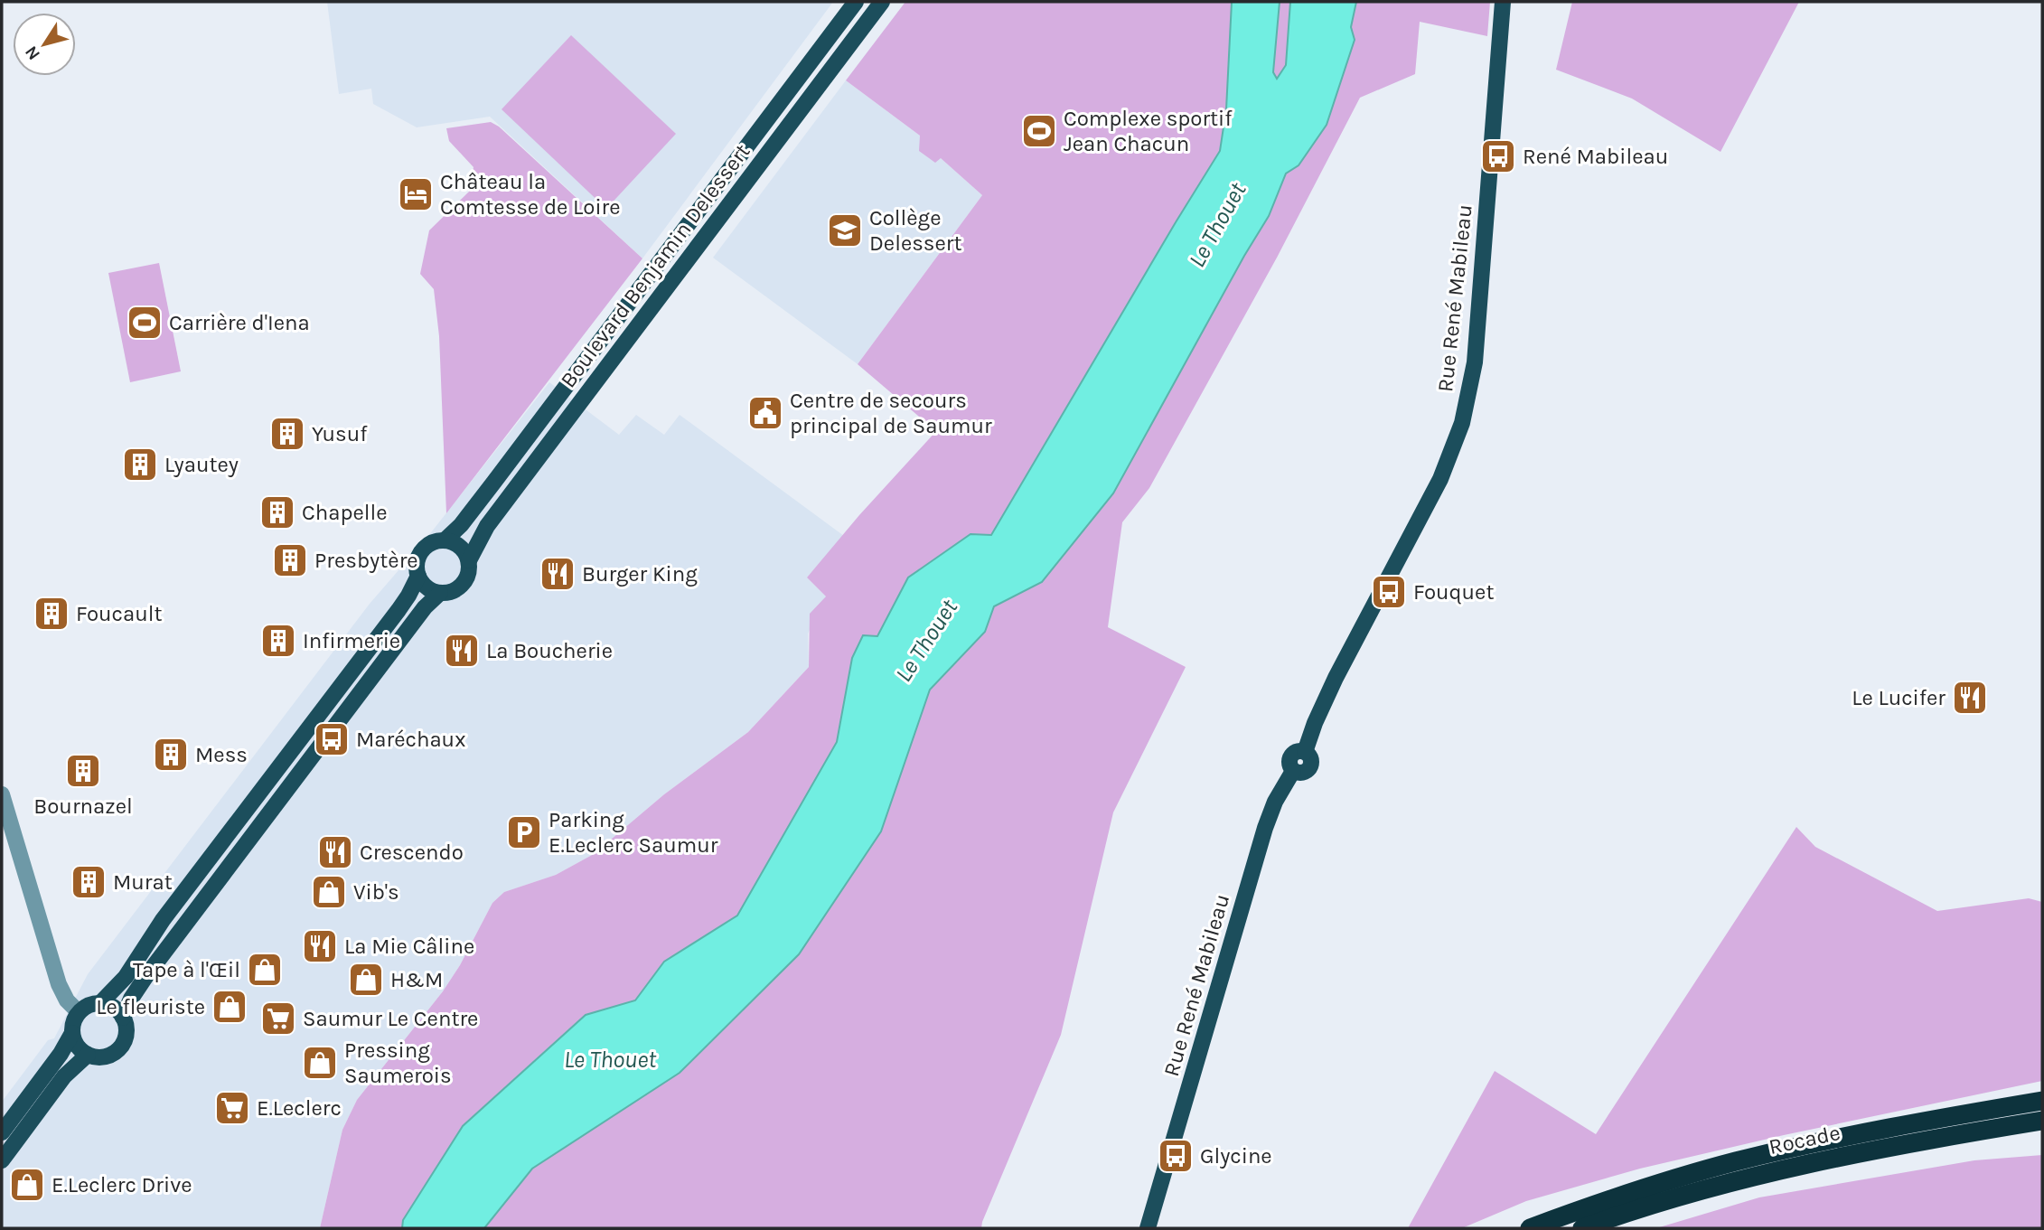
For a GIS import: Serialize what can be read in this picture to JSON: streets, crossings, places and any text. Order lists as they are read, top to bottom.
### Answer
{
  "streets": {
    "highway": ["Rocade"],
    "main road": ["Boulevard Benjamin Delessert", "Rue René Mabileau"]
  },
  "water": ["Le Thouet"],
  "places": {
    "sports": ["Complexe sportif Jean Chacun", "Carrière d'Iena"],
    "bus stop": [
      "René Mabileau",
      "Fouquet",
      "Maréchaux",
      "Glycine"
    ],
    "hotel": ["Château la Comtesse de Loire"],
    "school or university": ["Collège Delessert"],
    "public building": ["Centre de secours principal de Saumur"],
    "building": [
      "Yusuf",
      "Lyautey",
      "Chapelle",
      "Presbytère",
      "Foucault",
      "Infirmerie",
      "Mess",
      "Bournazel",
      "Murat"
    ],
    "restaurant": [
      "Burger King",
      "La Boucherie",
      "Le Lucifer",
      "Crescendo",
      "La Mie Câline"
    ],
    "parking": ["Parking E.Leclerc Saumur"],
    "shop": [
      "Vib's",
      "Tape à l'Œil",
      "H&M",
      "Le fleuriste",
      "Pressing Saumerois",
      "E.Leclerc Drive"
    ],
    "supermarket": ["Saumur Le Centre", "E.Leclerc"]
  },
  "north": "bottom left"
}
